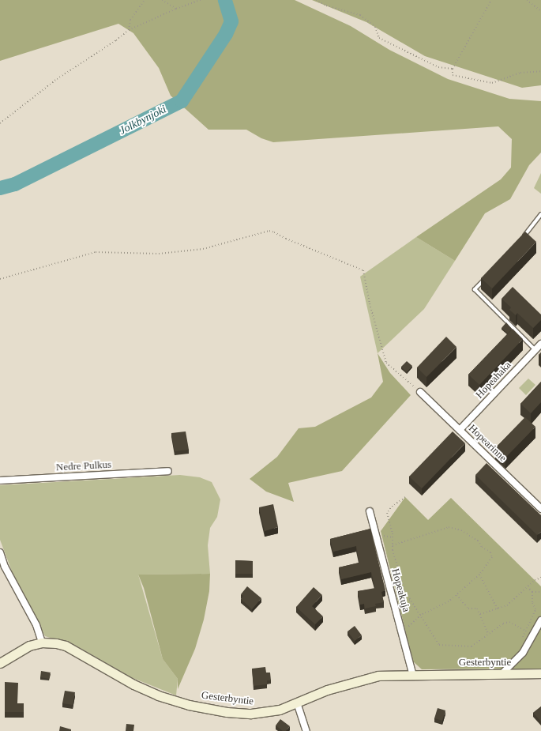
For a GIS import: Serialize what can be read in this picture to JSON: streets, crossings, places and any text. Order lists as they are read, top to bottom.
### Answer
{
  "streets": {
    "street": [
      "Hopeahaka",
      "Hopearinne",
      "Nedre Pulkus",
      "Hopeakuja",
      "Gesterbyntie"
    ]
  },
  "crossings": [
    ["Hopeahaka", "Hopearinne"],
    ["Hopeakuja", "Gesterbyntie"]
  ],
  "water": ["Jolkbynjoki"]
}
